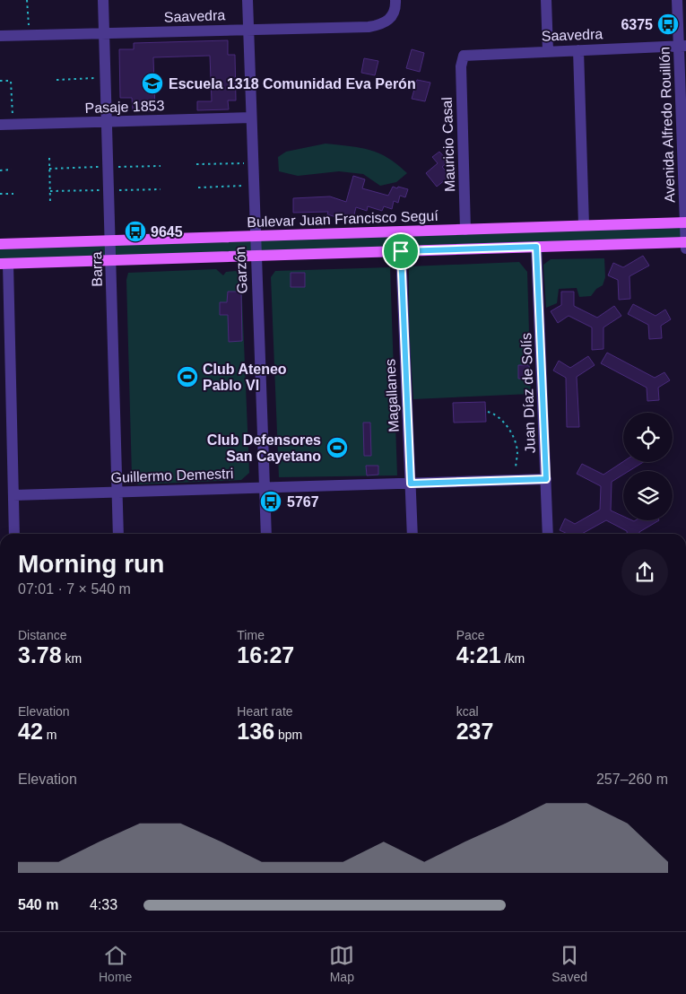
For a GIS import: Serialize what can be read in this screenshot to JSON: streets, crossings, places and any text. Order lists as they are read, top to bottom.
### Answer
{
  "streets": {
    "main road": ["Bulevar Juan Francisco Seguí"],
    "street": [
      "Saavedra",
      "Pasaje 1853",
      "Avenida Alfredo Rouillón",
      "Mauricio Casal",
      "Barra",
      "Garzón",
      "Juan Díaz de Solís",
      "Magallanes",
      "Guillermo Demestri"
    ]
  },
  "crossings": [
    ["Saavedra", "Avenida Alfredo Rouillón"],
    ["Saavedra", "Mauricio Casal"],
    ["Saavedra", "Barra"],
    ["Saavedra", "Garzón"],
    ["Pasaje 1853", "Barra"],
    ["Pasaje 1853", "Garzón"],
    ["Avenida Alfredo Rouillón", "Bulevar Juan Francisco Seguí"],
    ["Mauricio Casal", "Bulevar Juan Francisco Seguí"],
    ["Bulevar Juan Francisco Seguí", "Barra"],
    ["Bulevar Juan Francisco Seguí", "Garzón"],
    ["Barra", "Guillermo Demestri"],
    ["Garzón", "Guillermo Demestri"],
    ["Juan Díaz de Solís", "Guillermo Demestri"],
    ["Magallanes", "Guillermo Demestri"]
  ],
  "places": {
    "bus stop": ["6375", "9645", "5767"],
    "school or university": ["Escuela 1318 Comunidad Eva Perón"],
    "sports": ["Club Ateneo Pablo VI", "Club Defensores San Cayetano"]
  },
  "page": {
    "heading": ["Morning run", "07:01 · 7 × 540 m"],
    "stats": [
      ["Distance", "3.78 km"],
      ["Time", "16:27"],
      ["Pace", "4:21 /km"],
      ["Elevation", "42 m"],
      ["Heart rate", "136 bpm"],
      ["kcal", "237"]
    ],
    "chart": ["Elevation", "257–260 m"],
    "list": [
      {
        "name": "540 m",
        "note": "4:33"
      }
    ],
    "tabs": ["Home", "Map", "Saved"]
  }
}
